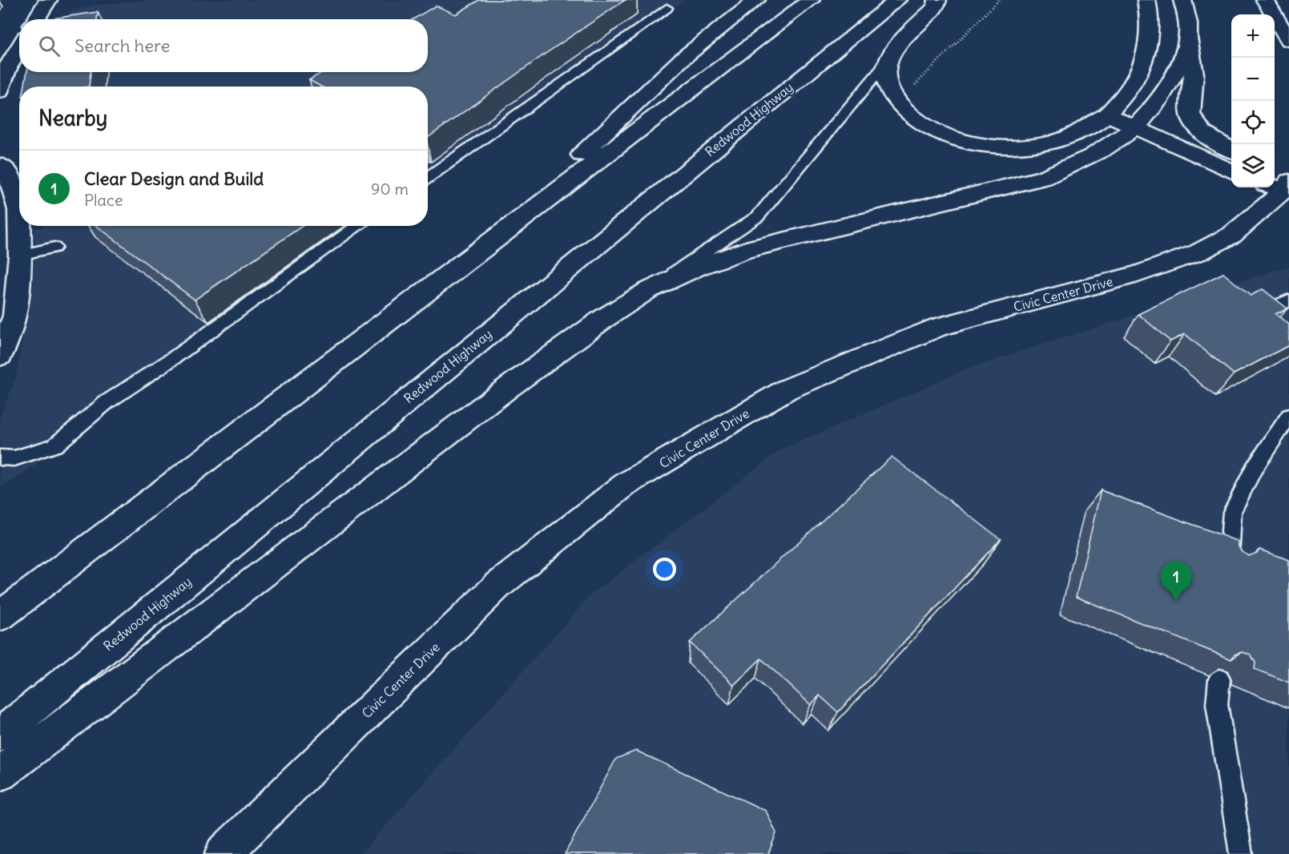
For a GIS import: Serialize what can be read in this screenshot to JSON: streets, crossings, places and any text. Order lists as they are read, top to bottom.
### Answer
{
  "streets": {
    "main road": ["Redwood Highway", "Civic Center Drive"]
  },
  "page": {
    "map_buttons": ["+", "−"],
    "search": "Search here",
    "heading": "Nearby",
    "list": [
      {
        "mark": "1",
        "name": "Clear Design and Build",
        "note": "Place",
        "value": "90 m"
      }
    ],
    "pins": "1"
  }
}
